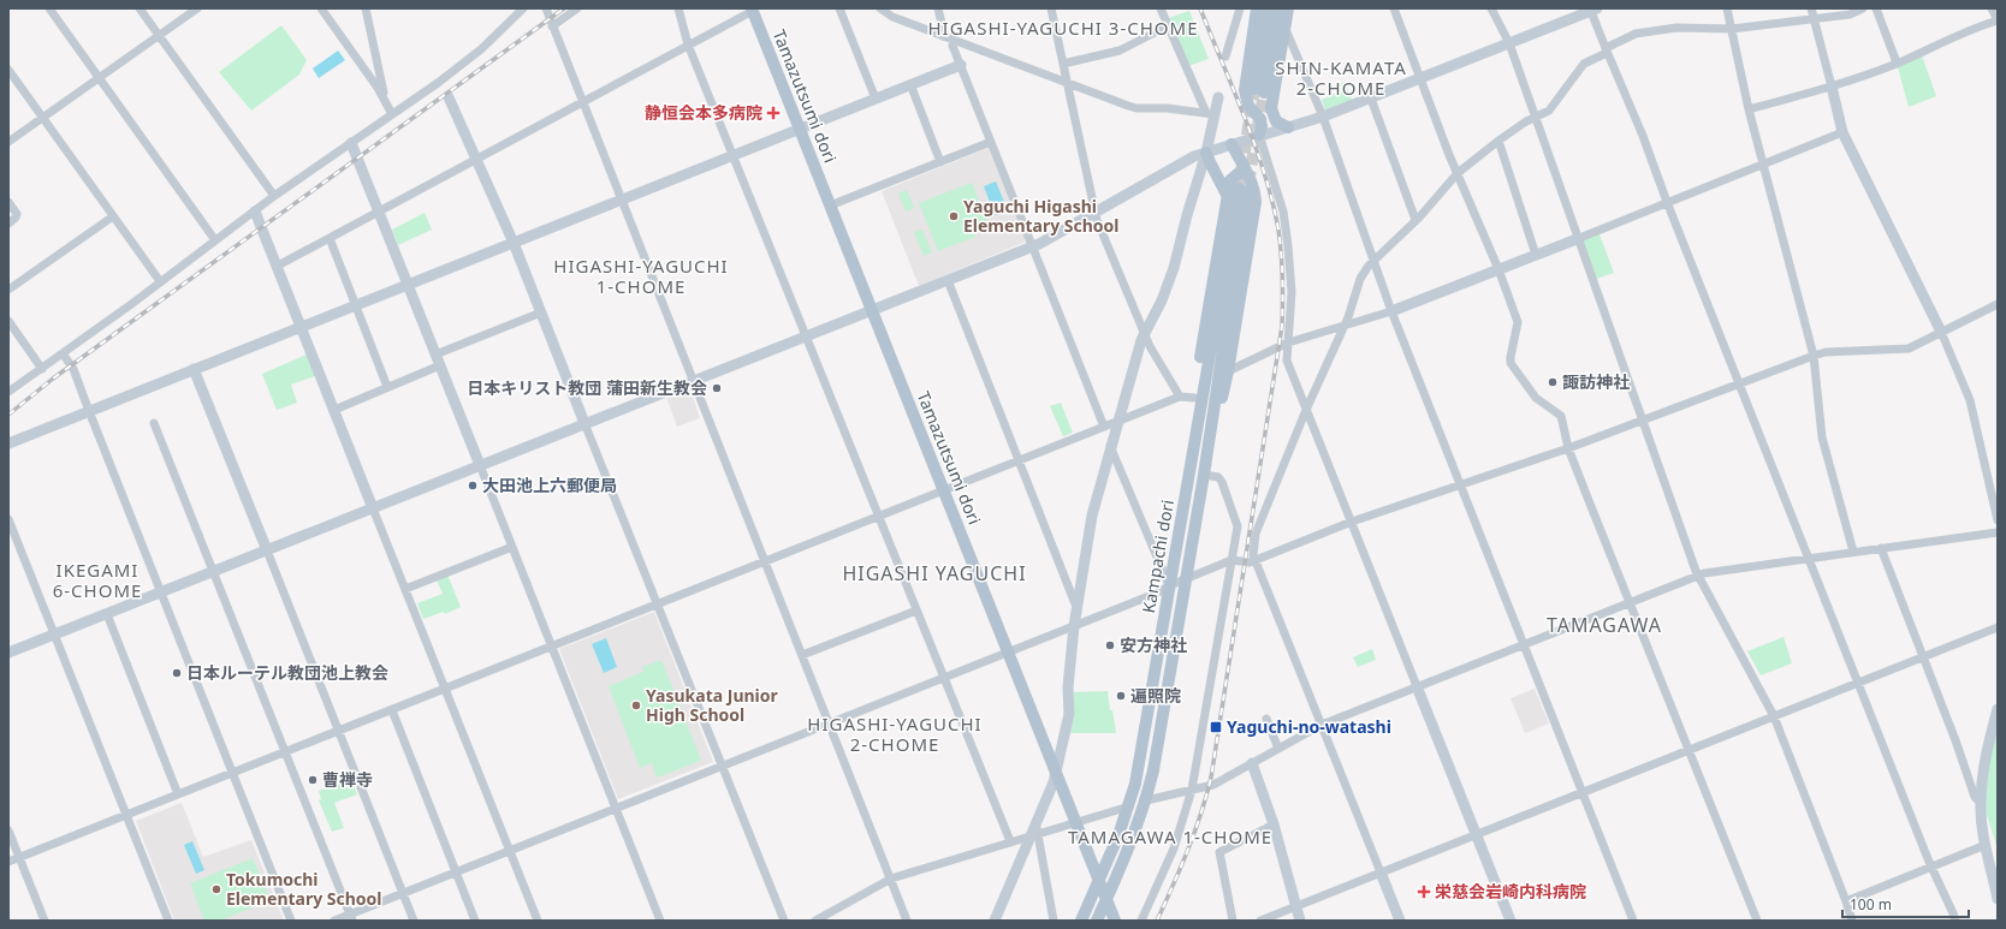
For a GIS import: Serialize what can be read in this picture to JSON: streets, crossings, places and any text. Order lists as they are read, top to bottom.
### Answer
{
  "streets": {
    "main road": ["Tamazutsumi dori", "Kampachi dori"]
  },
  "crossings": [
    ["Tamazutsumi dori", "Kampachi dori"]
  ],
  "districts": [
    "HIGASHI-YAGUCHI 3-CHOME",
    "SHIN-KAMATA 2-CHOME",
    "HIGASHI-YAGUCHI 1-CHOME",
    "IKEGAMI 6-CHOME",
    "HIGASHI YAGUCHI",
    "TAMAGAWA",
    "HIGASHI-YAGUCHI 2-CHOME",
    "TAMAGAWA 1-CHOME"
  ],
  "places": {
    "health": ["静恒会本多病院", "栄慈会岩崎内科病院"],
    "other": [
      "Yaguchi Higashi Elementary School",
      "諏訪神社",
      "日本キリスト教団 蒲田新生教会",
      "大田池上六郵便局",
      "安方神社",
      "日本ルーテル教団池上教会",
      "遍照院",
      "Yasukata Junior High School",
      "曹禅寺",
      "Tokumochi Elementary School"
    ],
    "transit": ["Yaguchi-no-watashi"]
  },
  "scale_bar": "100 m"
}
